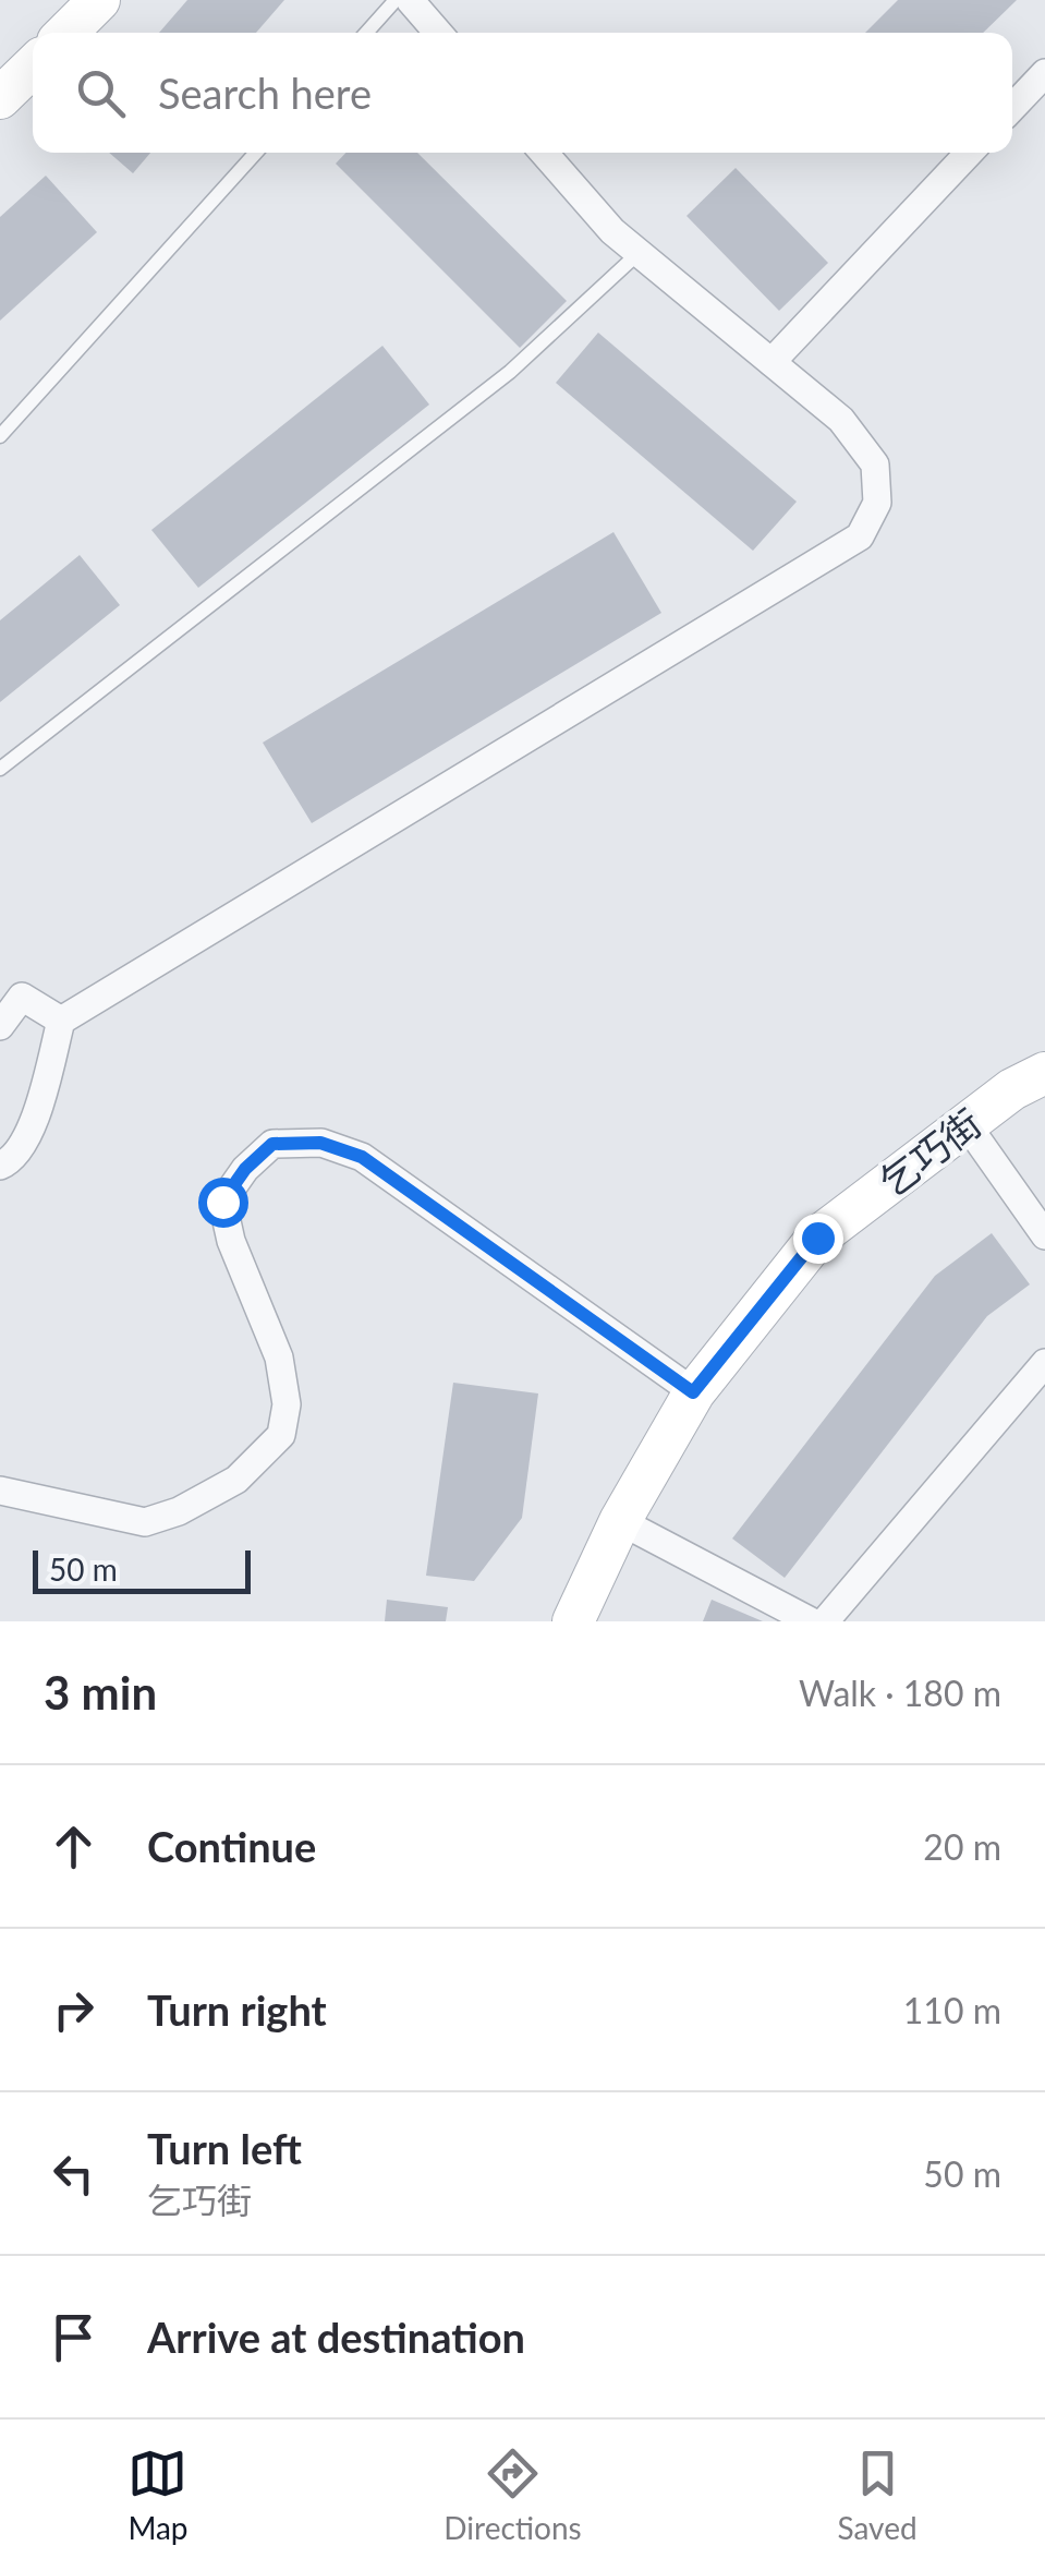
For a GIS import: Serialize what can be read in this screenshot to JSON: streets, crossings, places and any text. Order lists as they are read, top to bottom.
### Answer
{
  "streets": {
    "street": ["乞巧街"]
  },
  "scale_bar": "50 m",
  "page": {
    "search": "Search here",
    "scale": "50 m",
    "heading": ["3 min", "Walk · 180 m"],
    "list": [
      ["Continue", "20 m"],
      ["Turn right", "110 m"],
      ["Turn left", "乞巧街", "50 m"],
      "Arrive at destination"
    ],
    "nav": ["Map", "Directions", "Saved"]
  }
}
